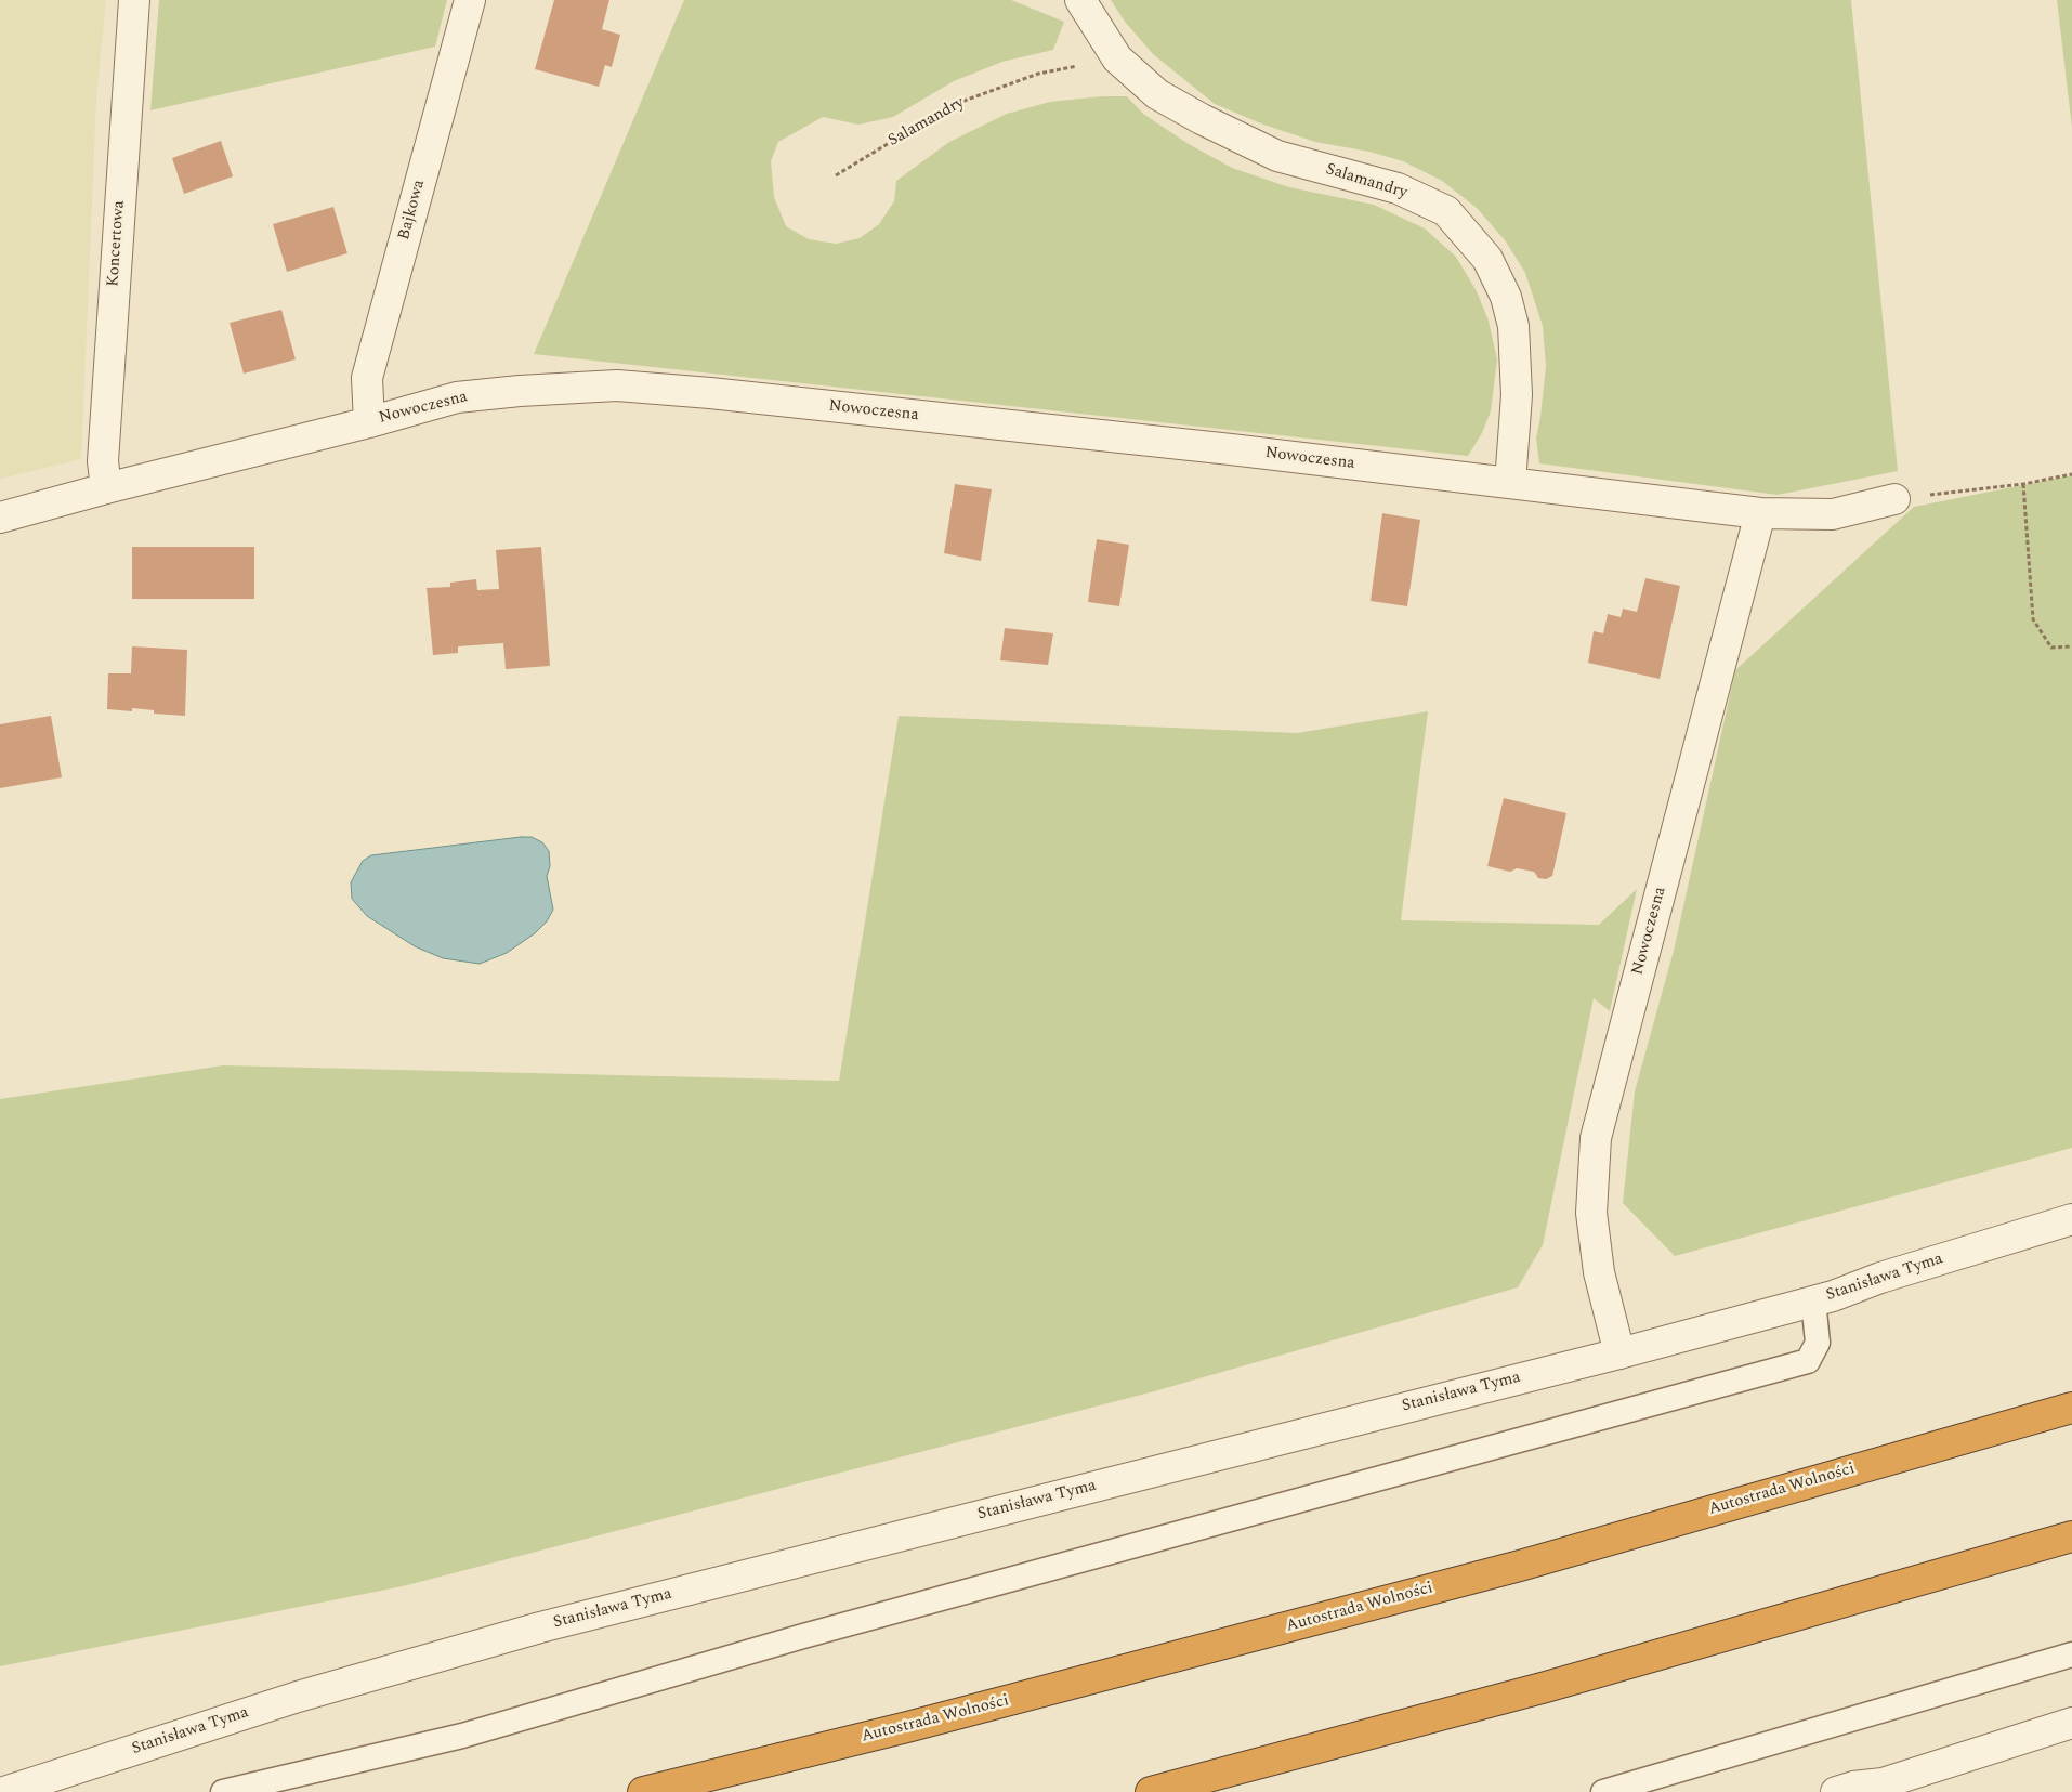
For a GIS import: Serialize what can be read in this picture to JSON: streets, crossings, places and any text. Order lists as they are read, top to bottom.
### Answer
{
  "streets": {
    "highway": ["Autostrada Wolności"],
    "street": [
      "Salamandry",
      "Bajkowa",
      "Koncertowa",
      "Nowoczesna",
      "Stanisława Tyma"
    ]
  },
  "crossings": [
    ["Salamandry", "Nowoczesna"],
    ["Bajkowa", "Nowoczesna"],
    ["Koncertowa", "Nowoczesna"],
    ["Nowoczesna", "Stanisława Tyma"]
  ]
}
